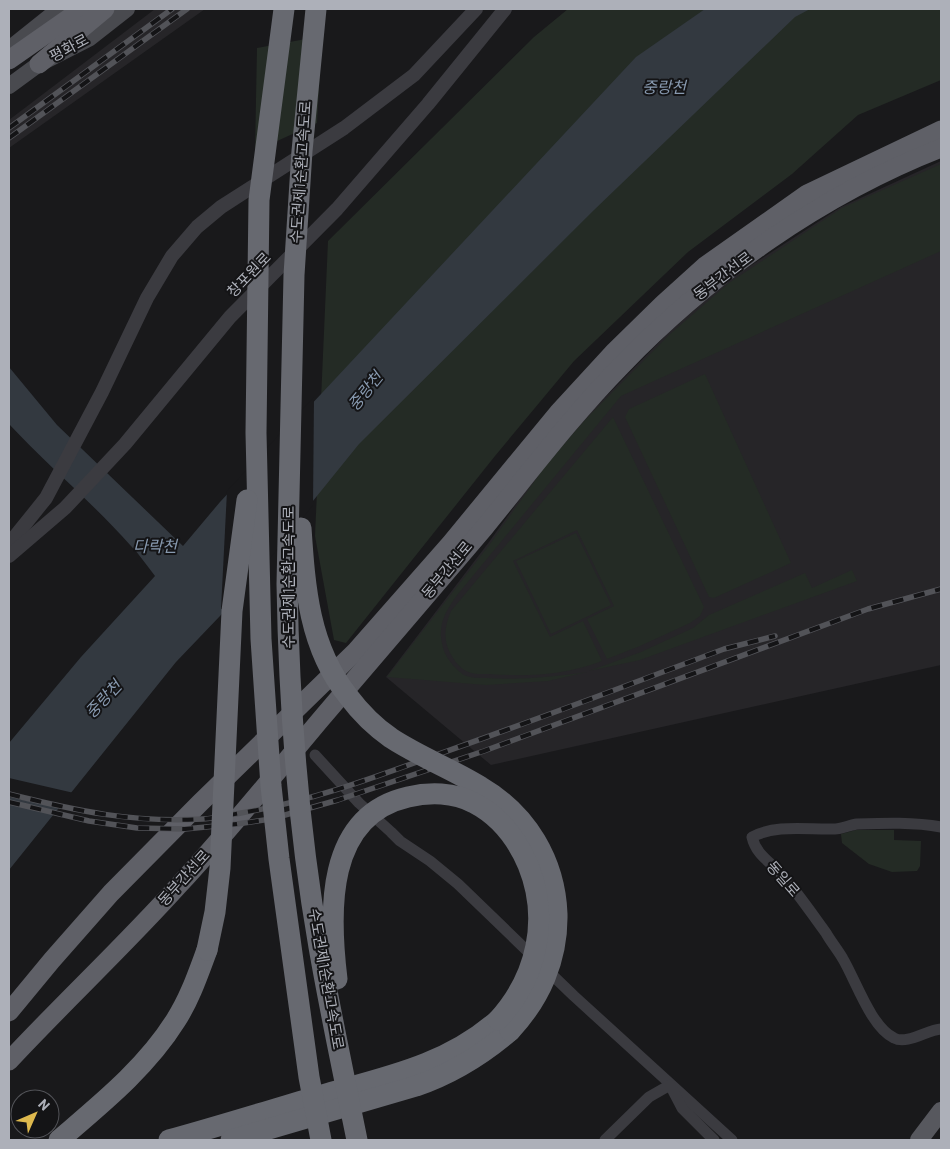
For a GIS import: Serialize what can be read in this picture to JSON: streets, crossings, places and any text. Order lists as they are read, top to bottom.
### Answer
{
  "streets": {
    "highway": ["수도권제1순환고속도로", "동부간선로"],
    "main road": ["평화로"],
    "street": ["창포원로", "동일로"]
  },
  "water": ["중랑천", "다락천"],
  "north": "top right"
}
